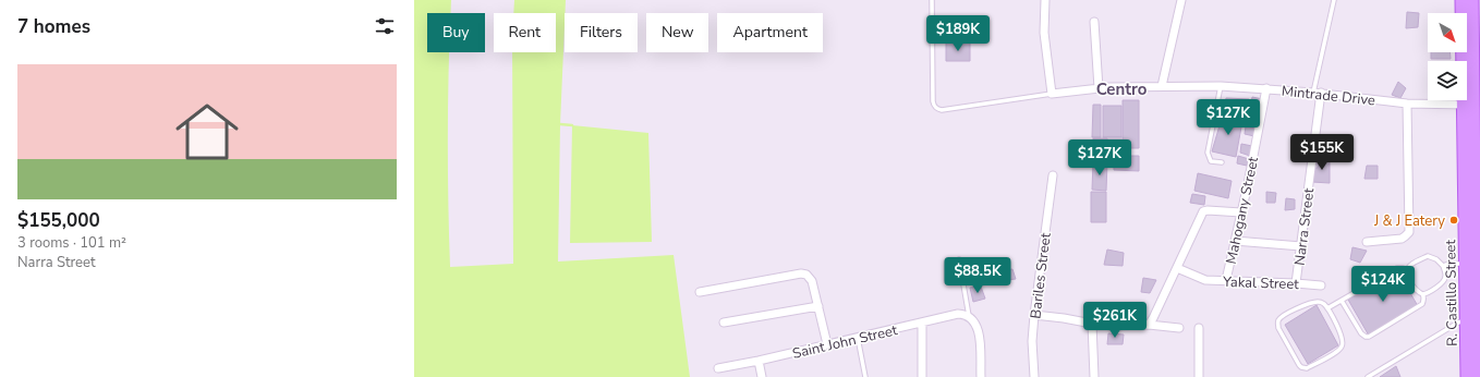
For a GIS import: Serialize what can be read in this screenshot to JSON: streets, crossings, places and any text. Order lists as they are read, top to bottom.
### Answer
{
  "streets": {
    "main road": ["R. Castillo Street"],
    "street": [
      "Mintrade Drive",
      "Mahogany Street",
      "Narra Street",
      "Bariles Street",
      "Yakal Street",
      "Saint John Street"
    ]
  },
  "crossings": [
    ["Mintrade Drive", "Mahogany Street"],
    ["Mintrade Drive", "Narra Street"],
    ["Mintrade Drive", "R. Castillo Street"],
    ["Mahogany Street", "Yakal Street"],
    ["Narra Street", "Yakal Street"]
  ],
  "districts": ["Centro"],
  "places": ["J & J Eatery"],
  "north": "bottom right",
  "page": {
    "heading": "7 homes",
    "chip": [
      "Buy",
      "Rent",
      "Filters",
      "New",
      "Apartment"
    ],
    "price": [
      "$189K",
      "$127K",
      "$155K",
      "$127K",
      "$88.5K",
      "$124K",
      "$261K"
    ],
    "list": [
      {
        "name": "$155,000",
        "note": "3 rooms · 101 m² · Narra Street"
      }
    ]
  }
}
